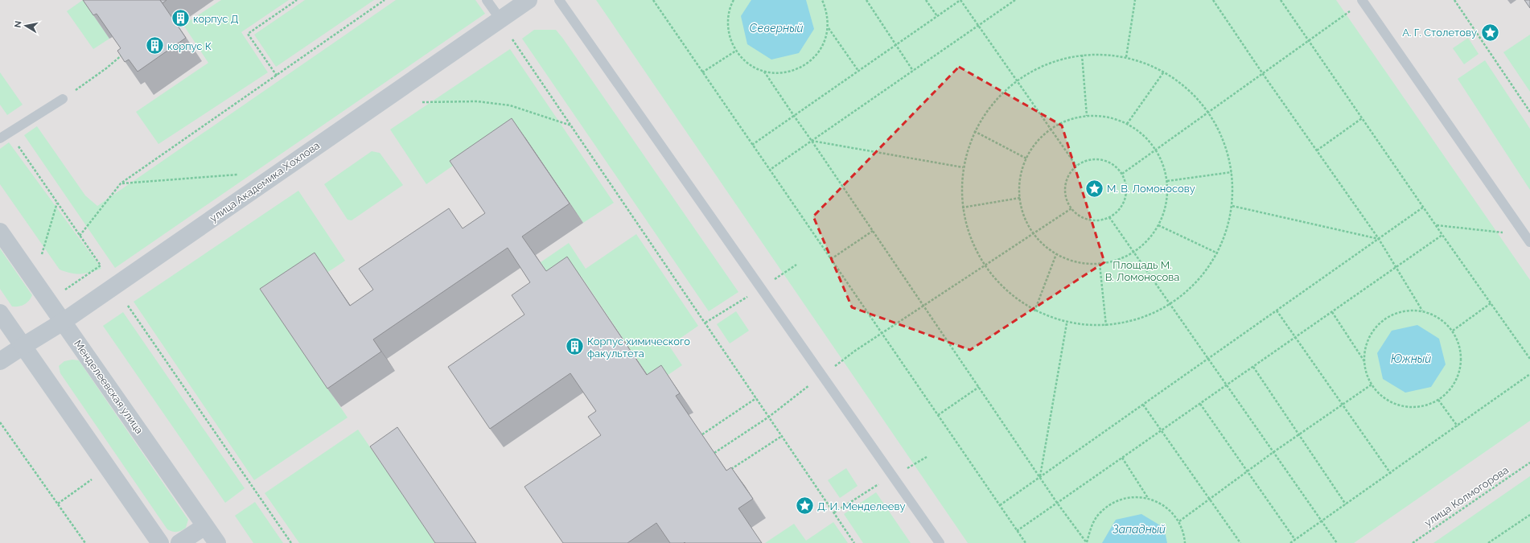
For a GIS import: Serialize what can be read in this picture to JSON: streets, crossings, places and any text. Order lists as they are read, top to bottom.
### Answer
{
  "streets": {
    "street": ["улица Академика Хохлова", "Менделеевская улица"],
    "path": ["улица Колмогорова"]
  },
  "crossings": [
    ["улица Академика Хохлова", "Менделеевская улица"]
  ],
  "water": ["Северный", "Южный", "Западный"],
  "parks": ["Площадь М. В. Ломоносова"],
  "places": {
    "building": ["корпус Д", "корпус К", "Корпус химического факультета"],
    "place": ["А. Г. Столетову", "М. В. Ломоносову", "Д. И. Менделееву"]
  },
  "north": "left"
}
